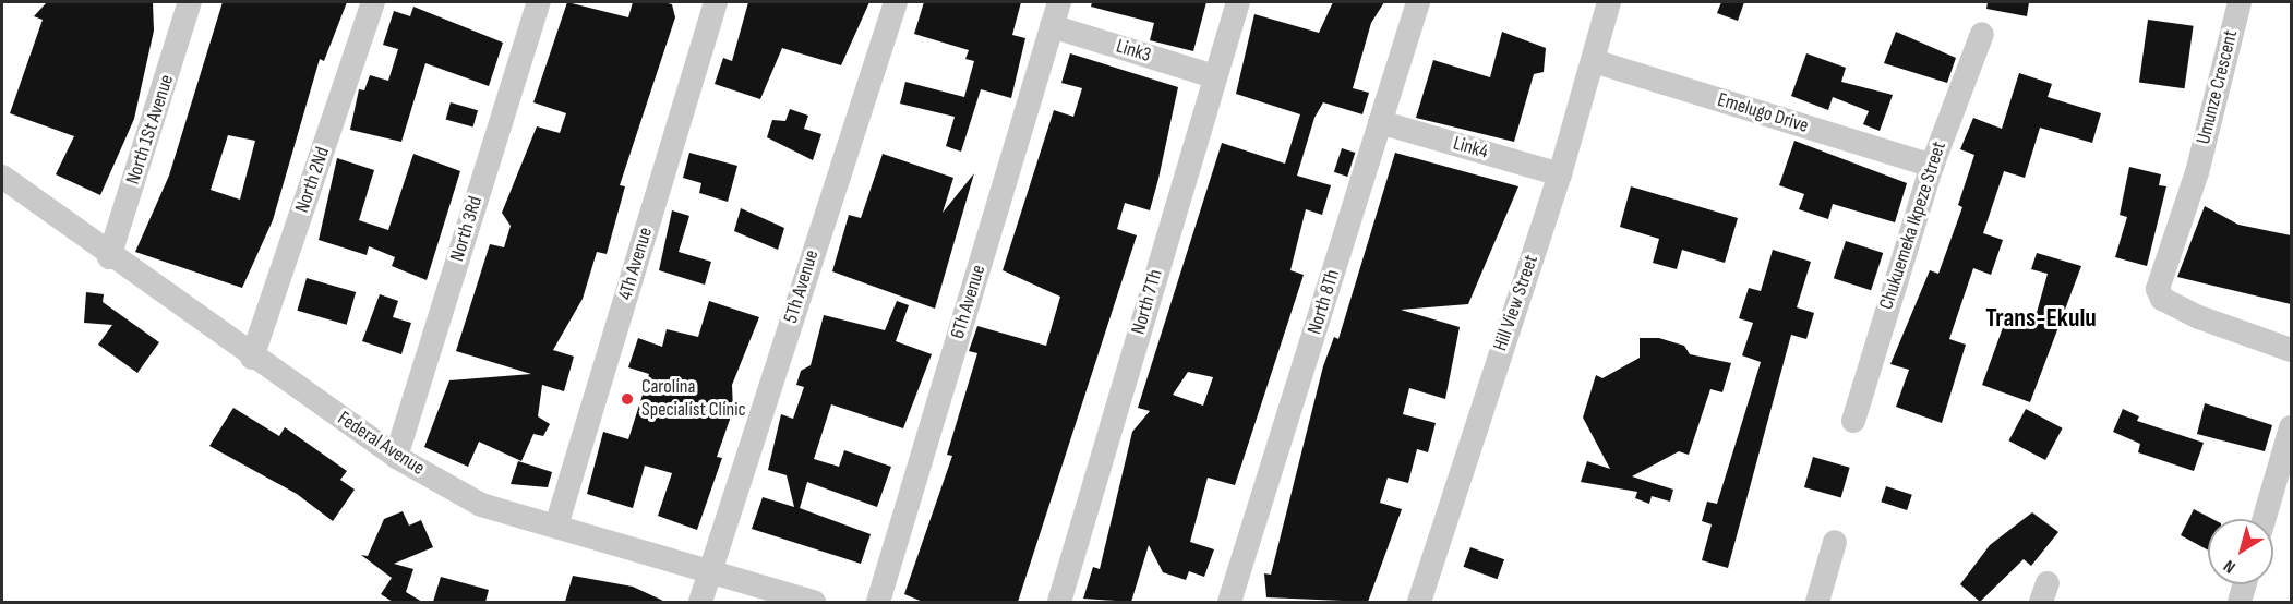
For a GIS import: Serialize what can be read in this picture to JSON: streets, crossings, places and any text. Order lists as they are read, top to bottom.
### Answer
{
  "streets": {
    "street": [
      "Link3",
      "Umunze Crescent",
      "Emelugo Drive",
      "North 1St Avenue",
      "Link4",
      "North 2Nd",
      "Chukuemeka Ikpeze Street",
      "North 3Rd",
      "4Th Avenue",
      "5Th Avenue",
      "6Th Avenue",
      "North 7Th",
      "North 8Th",
      "Hill View Street",
      "Federal Avenue"
    ]
  },
  "crossings": [
    ["Link3", "6Th Avenue"],
    ["Link3", "North 7Th"],
    ["Emelugo Drive", "Chukuemeka Ikpeze Street"],
    ["Emelugo Drive", "Hill View Street"],
    ["North 1St Avenue", "Federal Avenue"],
    ["Link4", "North 8Th"],
    ["Link4", "Hill View Street"],
    ["North 2Nd", "Federal Avenue"],
    ["North 3Rd", "Federal Avenue"],
    ["4Th Avenue", "Federal Avenue"],
    ["5Th Avenue", "Federal Avenue"]
  ],
  "districts": ["Trans-Ekulu"],
  "places": ["Carolina Specialist Clinic"],
  "north": "bottom left"
}
